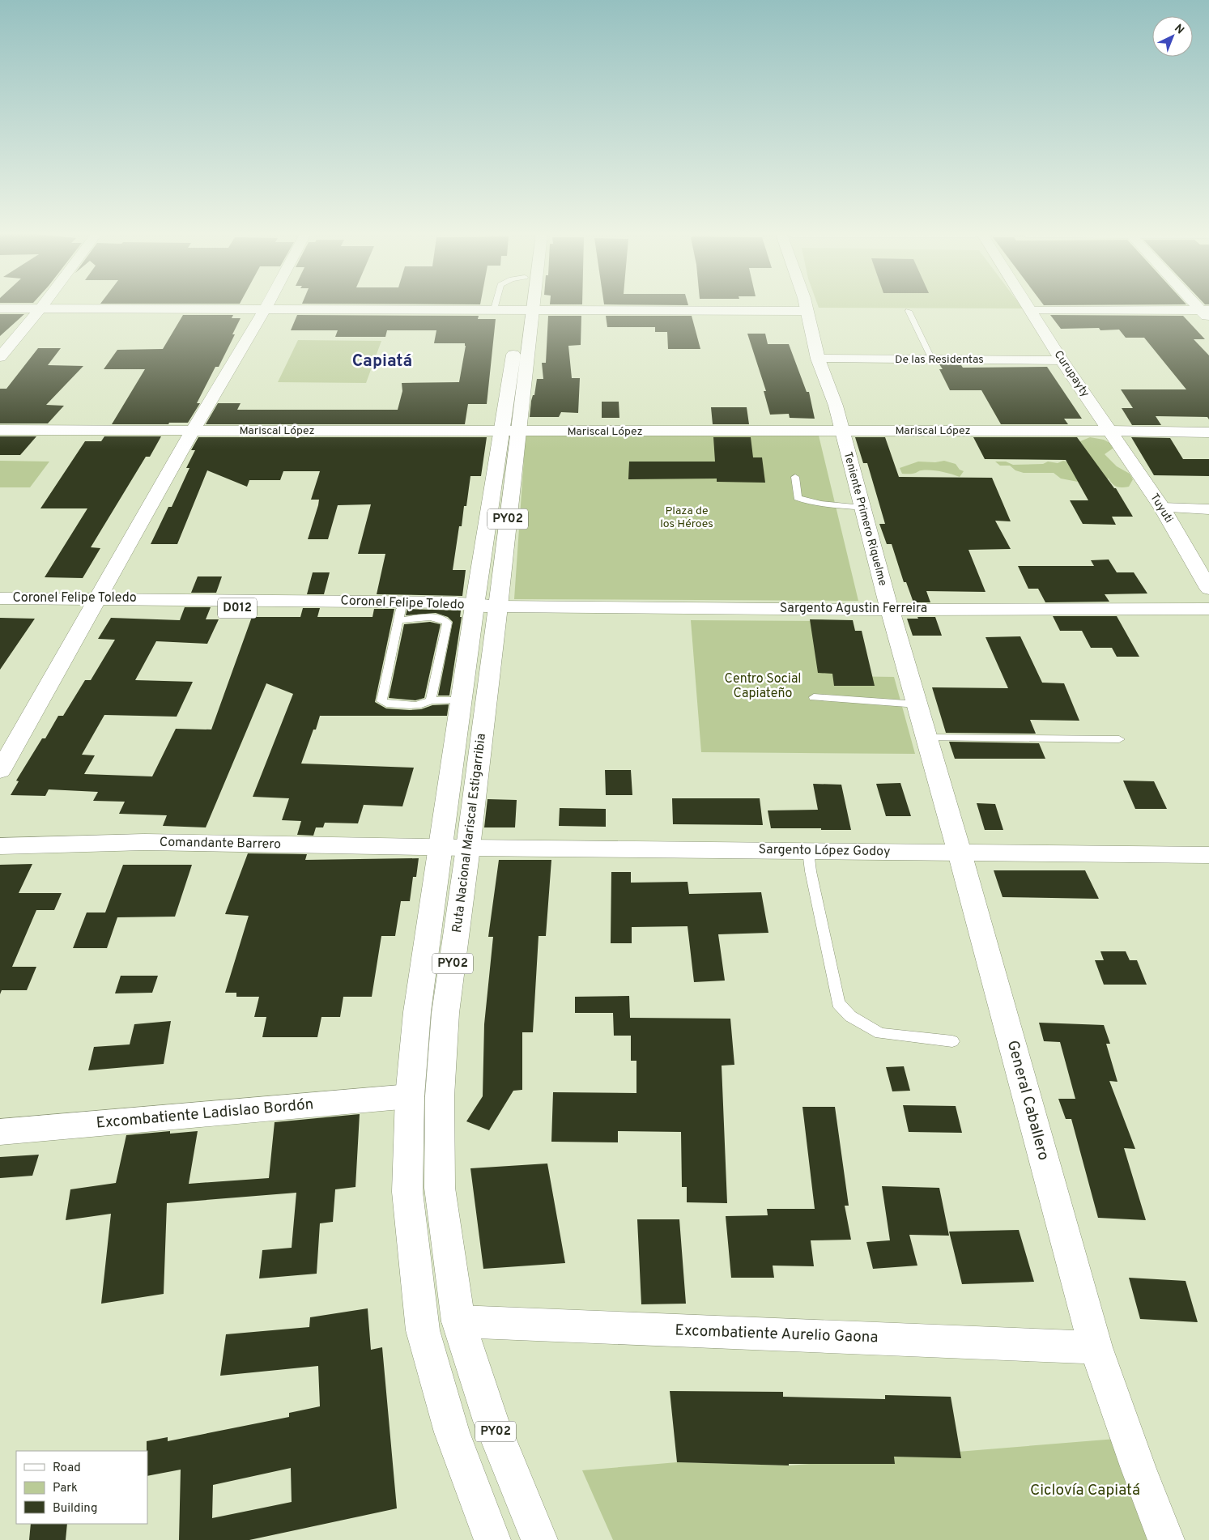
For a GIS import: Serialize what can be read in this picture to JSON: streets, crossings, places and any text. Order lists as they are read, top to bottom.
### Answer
{
  "streets": {
    "main road": [
      "De las Residentas",
      "Curupayty",
      "Mariscal López",
      "Tuyuti",
      "PY02",
      "Teniente Primero Riquelme",
      "Coronel Felipe Toledo",
      "D012",
      "Sargento Agustin Ferreira",
      "Ruta Nacional Mariscal Estigarribia",
      "Comandante Barrero",
      "Sargento López Godoy",
      "General Caballero",
      "Excombatiente Ladislao Bordón",
      "Excombatiente Aurelio Gaona"
    ]
  },
  "crossings": [
    ["De las Residentas", "Curupayty"],
    ["De las Residentas", "Teniente Primero Riquelme"],
    ["Curupayty", "Mariscal López"],
    ["Curupayty", "Tuyuti"],
    ["Mariscal López", "Tuyuti"],
    ["Mariscal López", "Teniente Primero Riquelme"],
    ["Mariscal López", "Ruta Nacional Mariscal Estigarribia"],
    ["Teniente Primero Riquelme", "Sargento Agustin Ferreira"],
    ["Teniente Primero Riquelme", "Sargento López Godoy"],
    ["Teniente Primero Riquelme", "General Caballero"],
    ["Coronel Felipe Toledo", "Sargento Agustin Ferreira"],
    ["Coronel Felipe Toledo", "Ruta Nacional Mariscal Estigarribia"],
    ["Sargento Agustin Ferreira", "Ruta Nacional Mariscal Estigarribia"],
    ["Ruta Nacional Mariscal Estigarribia", "Comandante Barrero"],
    ["Ruta Nacional Mariscal Estigarribia", "Sargento López Godoy"],
    ["Ruta Nacional Mariscal Estigarribia", "Excombatiente Ladislao Bordón"],
    ["Ruta Nacional Mariscal Estigarribia", "Excombatiente Aurelio Gaona"],
    ["Comandante Barrero", "Sargento López Godoy"],
    ["Sargento López Godoy", "General Caballero"],
    ["General Caballero", "Excombatiente Aurelio Gaona"]
  ],
  "districts": ["Capiatá"],
  "parks": ["Plaza de los Héroes", "Centro Social Capiateño", "Ciclovía Capiatá"],
  "legend": ["Road", "Park", "Building"],
  "north": "top right"
}
